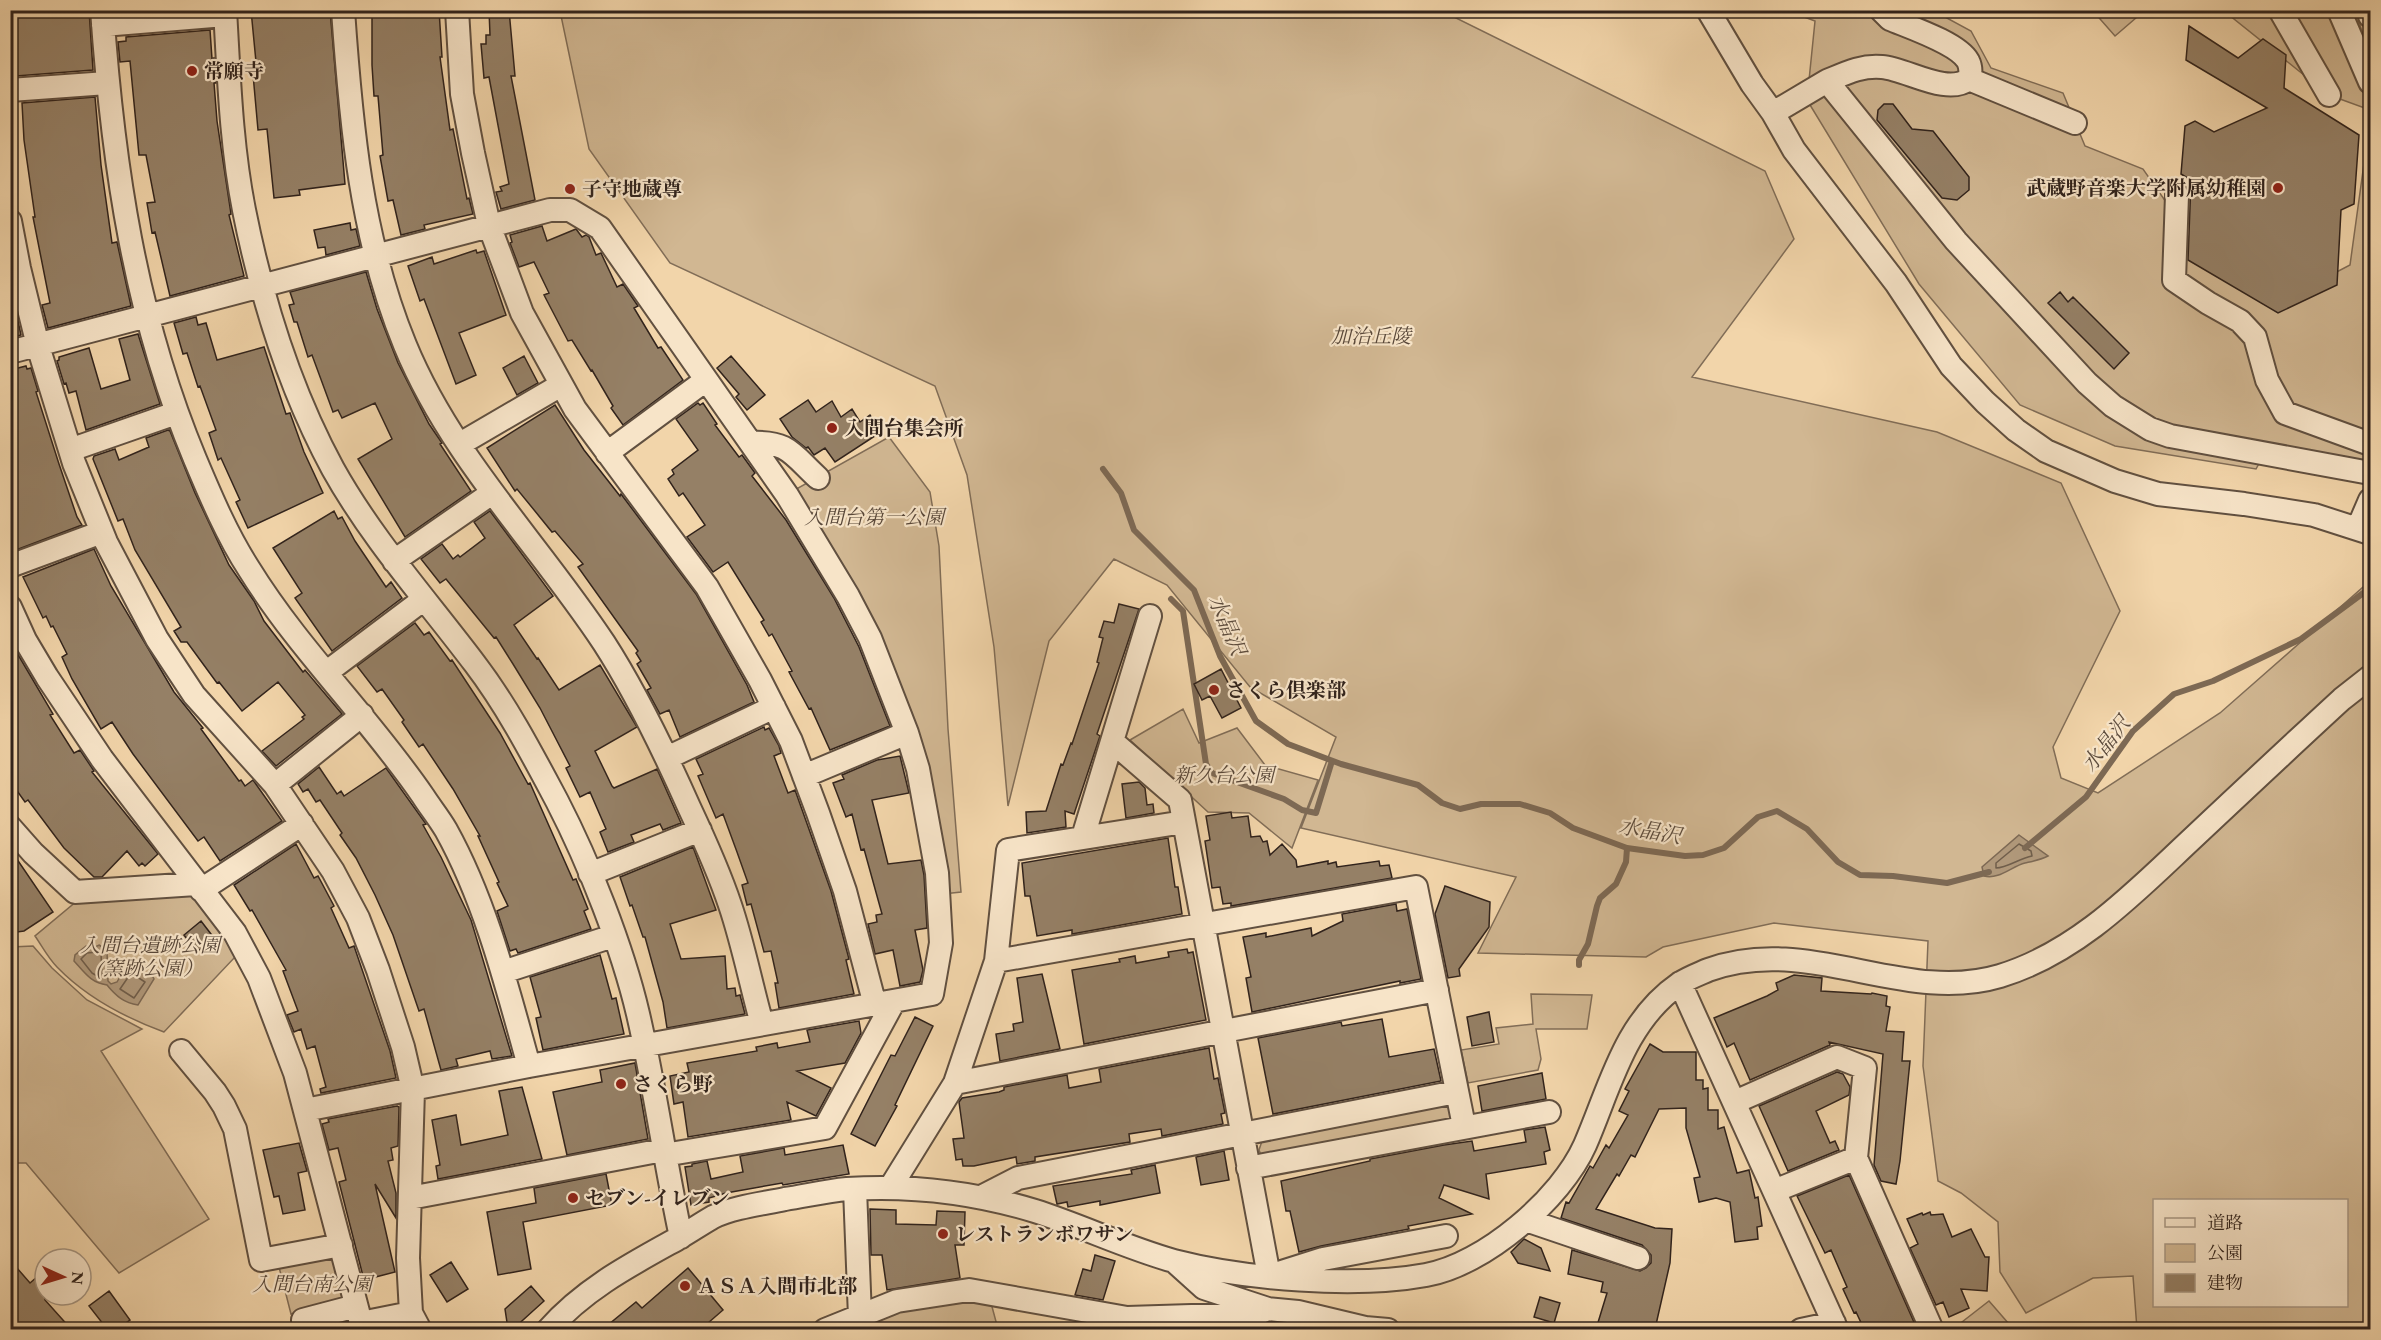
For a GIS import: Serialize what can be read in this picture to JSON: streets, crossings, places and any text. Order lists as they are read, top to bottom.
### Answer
{
  "water": ["水晶沢"],
  "parks": [
    "加治丘陵",
    "入間台第一公園",
    "新久台公園",
    "入間台遺跡公園 (窯跡公園）",
    "入間台南公園"
  ],
  "places": [
    "常願寺",
    "武蔵野音楽大学附属幼稚園",
    "子守地蔵尊",
    "入間台集会所",
    "さくら倶楽部",
    "さくら野",
    "セブン-イレブン",
    "レストランボワサン",
    "ＡＳＡ入間市北部"
  ],
  "legend": ["道路", "公園", "建物"],
  "north": "right"
}
